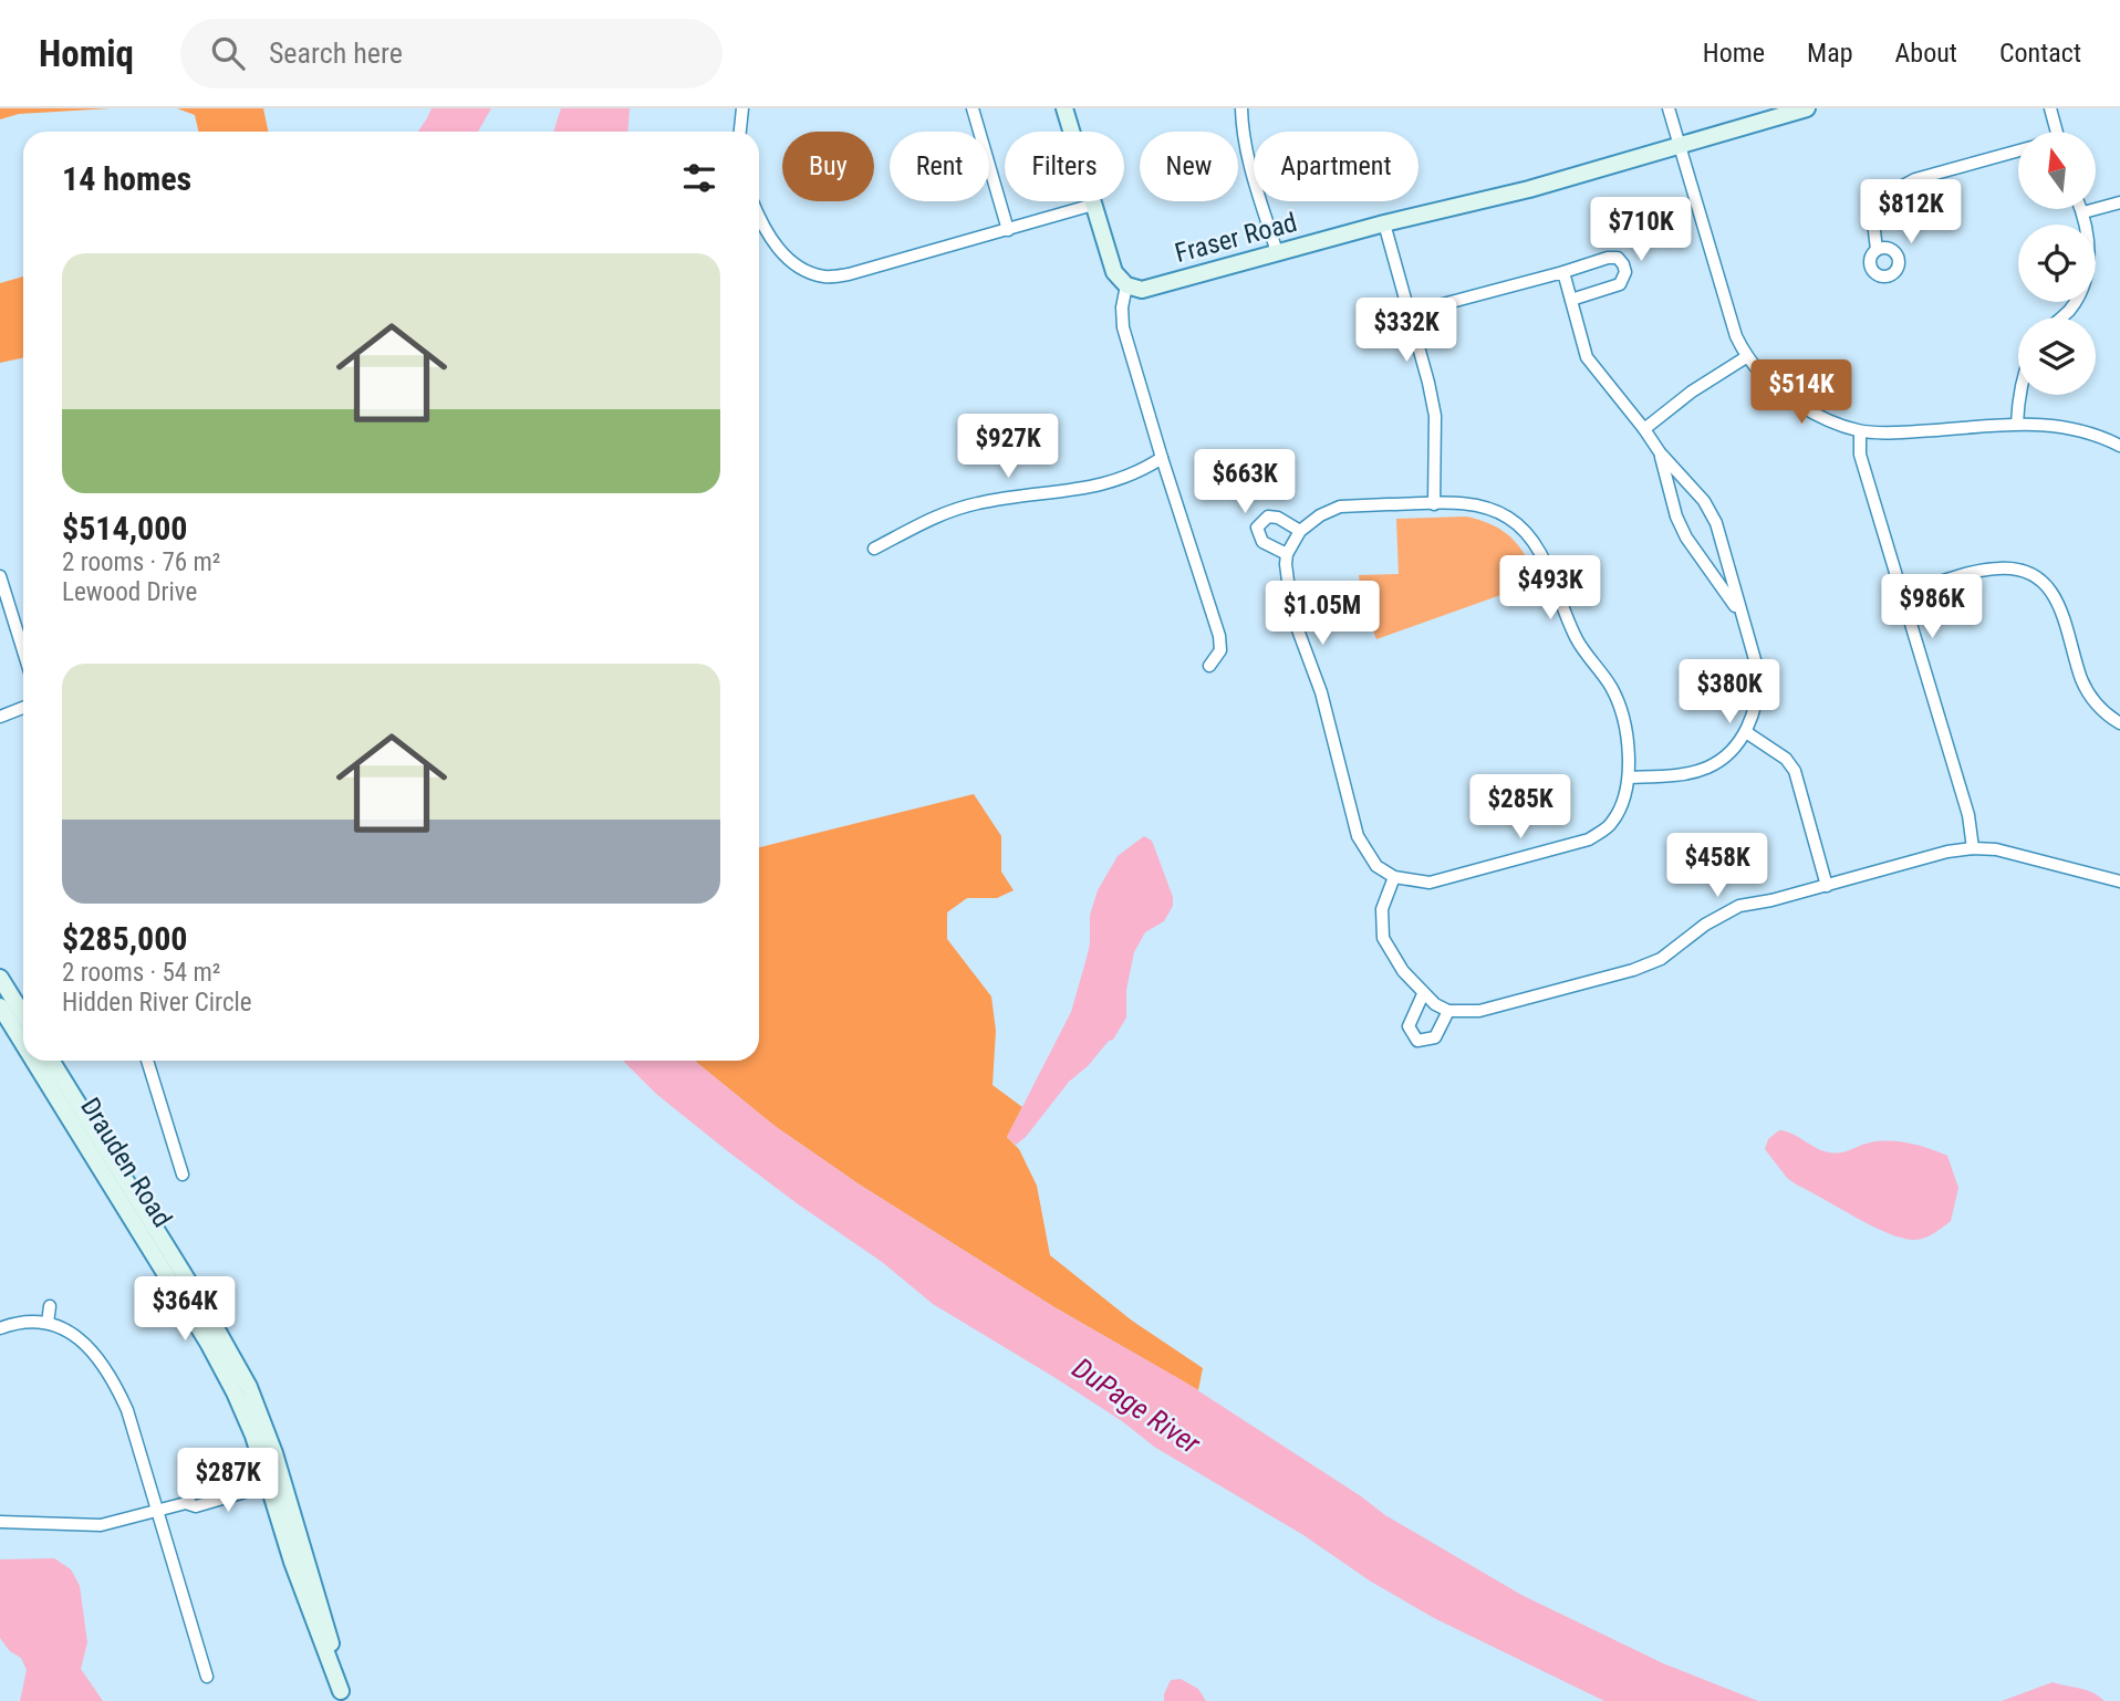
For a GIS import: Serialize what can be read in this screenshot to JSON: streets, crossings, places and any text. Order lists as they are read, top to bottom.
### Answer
{
  "streets": {
    "street": ["Fraser Road", "Drauden Road"]
  },
  "water": ["DuPage River"],
  "north": "top",
  "page": {
    "header": "Homiq",
    "search": "Search here",
    "nav": [
      "Home",
      "Map",
      "About",
      "Contact"
    ],
    "chip": [
      "Buy",
      "Rent",
      "Filters",
      "New",
      "Apartment"
    ],
    "heading": "14 homes",
    "price": [
      "$812K",
      "$710K",
      "$332K",
      "$514K",
      "$927K",
      "$663K",
      "$493K",
      "$986K",
      "$1.05M",
      "$380K",
      "$285K",
      "$458K",
      "$364K",
      "$287K"
    ],
    "list": [
      {
        "name": "$514,000",
        "note": "2 rooms · 76 m² · Lewood Drive"
      },
      {
        "name": "$285,000",
        "note": "2 rooms · 54 m² · Hidden River Circle"
      }
    ]
  }
}
